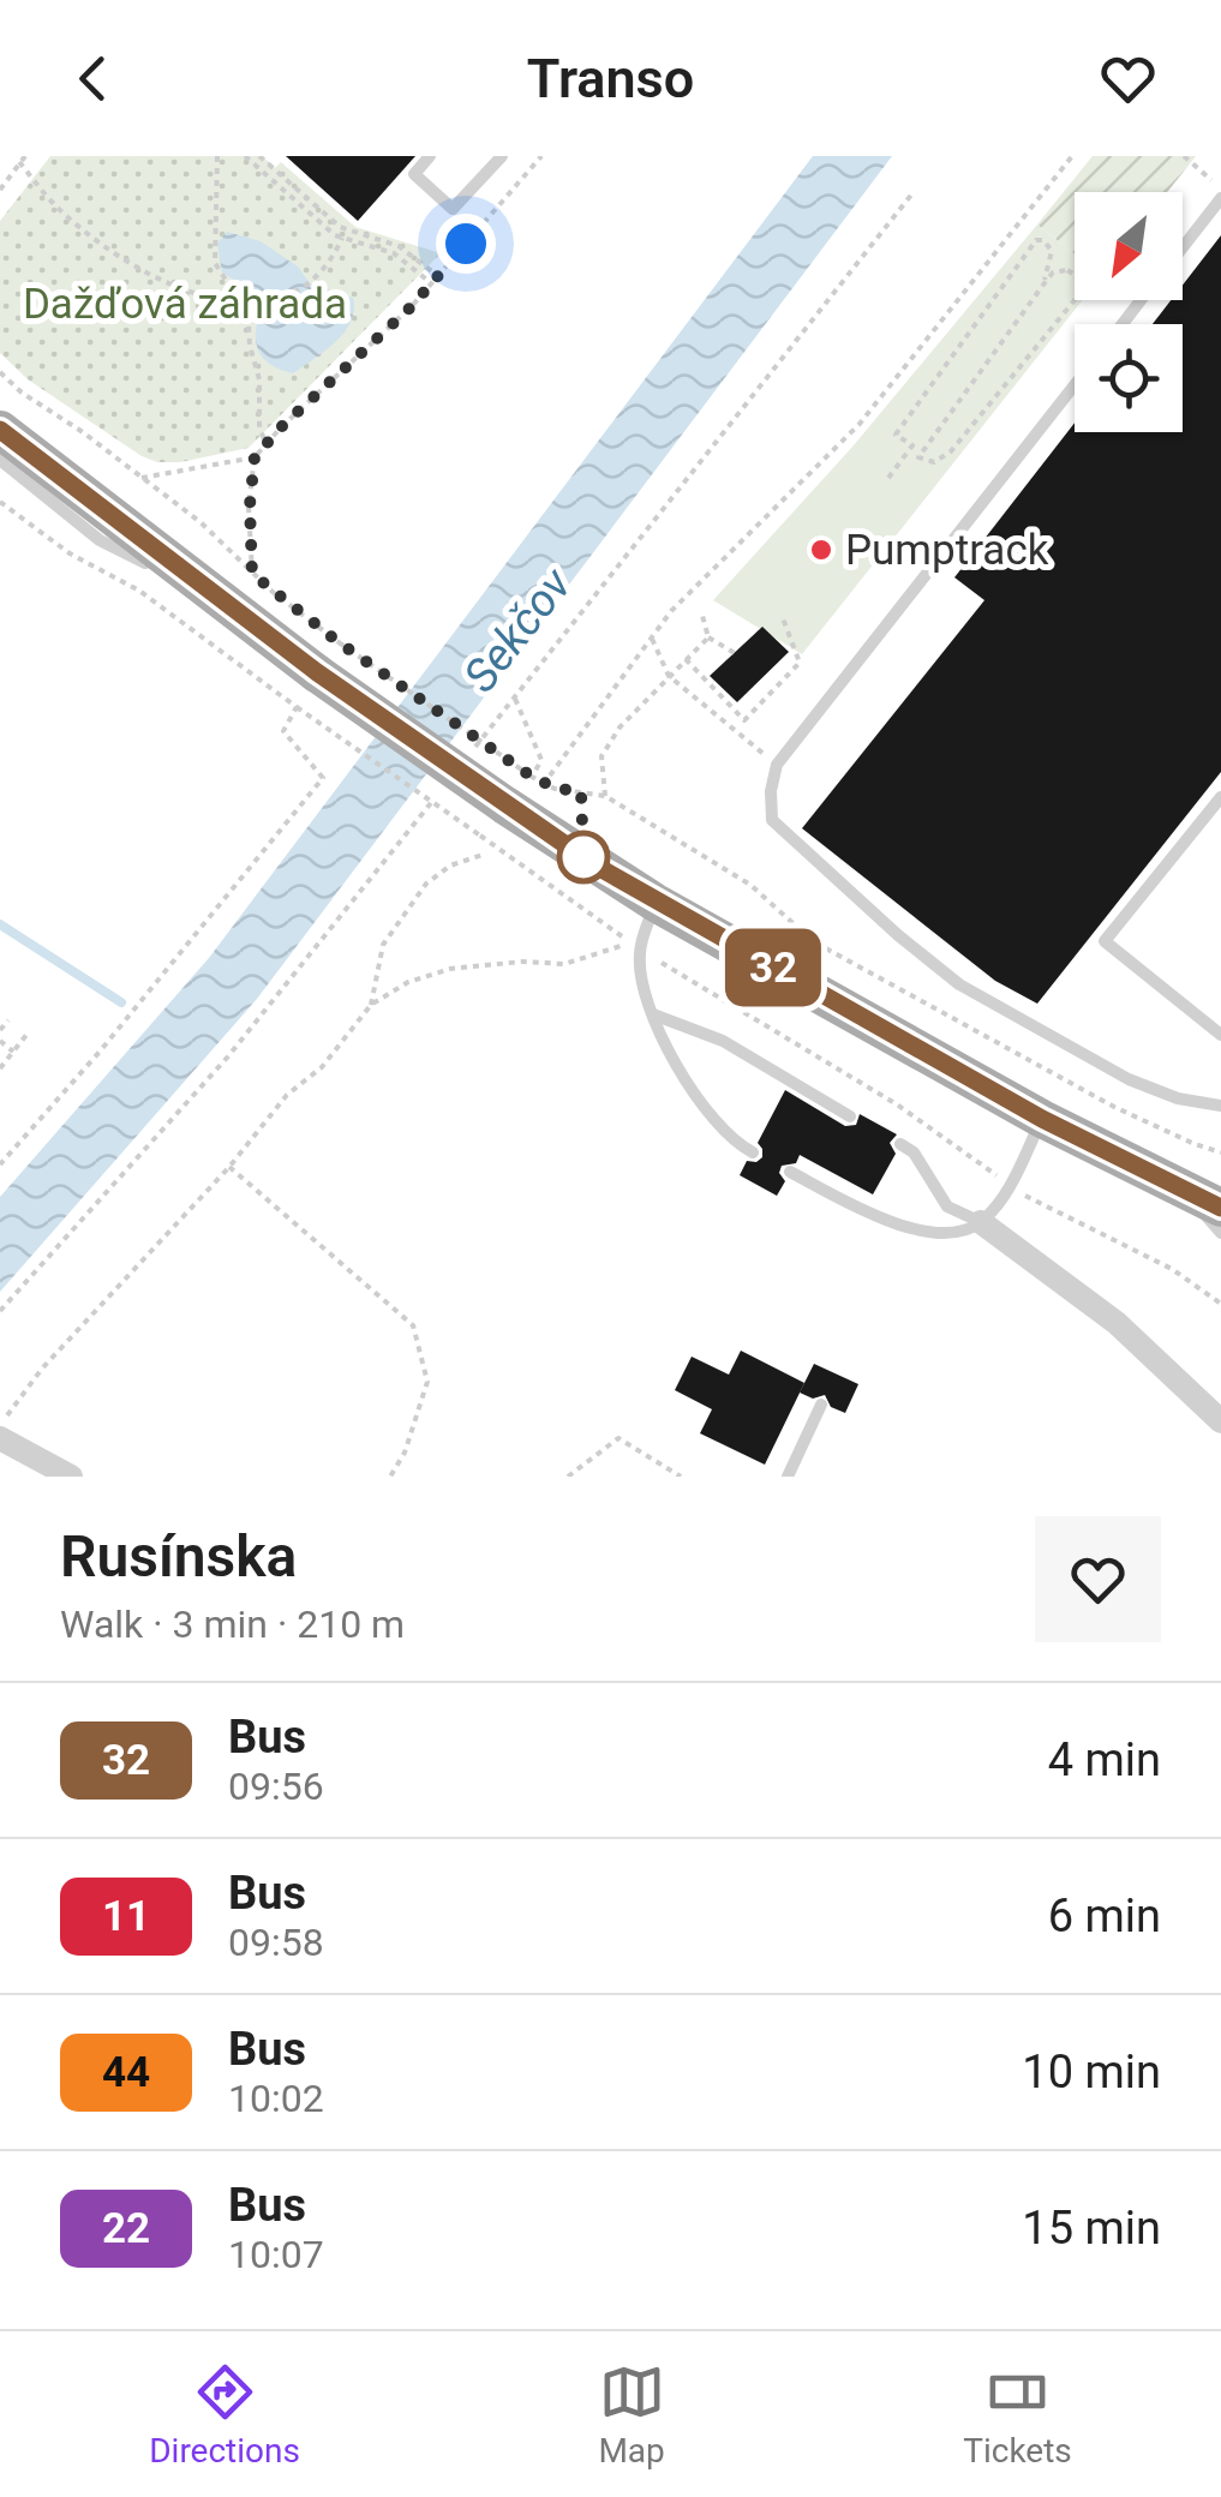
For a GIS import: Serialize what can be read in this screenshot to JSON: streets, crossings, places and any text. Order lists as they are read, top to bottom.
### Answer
{
  "water": ["Sekčov"],
  "parks": ["Dažďová záhrada"],
  "places": ["Pumptrack"],
  "lines": ["bus line 32"],
  "north": "bottom left",
  "page": {
    "header": "Transo",
    "on_map": "32",
    "heading": ["Rusínska", "Walk · 3 min · 210 m"],
    "list": [
      {
        "mark": "32",
        "name": "Bus",
        "note": "09:56",
        "value": "4 min"
      },
      {
        "mark": "11",
        "name": "Bus",
        "note": "09:58",
        "value": "6 min"
      },
      {
        "mark": "44",
        "name": "Bus",
        "note": "10:02",
        "value": "10 min"
      },
      {
        "mark": "22",
        "name": "Bus",
        "note": "10:07",
        "value": "15 min"
      }
    ],
    "tabs": ["Directions", "Map", "Tickets"]
  }
}
